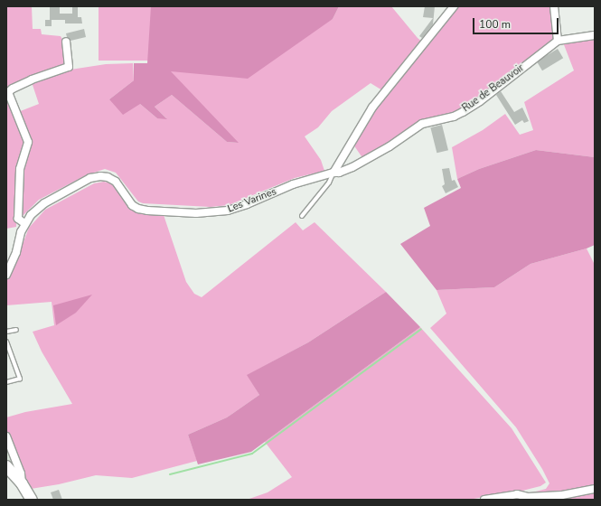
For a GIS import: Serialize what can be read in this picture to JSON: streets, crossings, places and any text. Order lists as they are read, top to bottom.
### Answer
{
  "streets": {
    "street": ["Rue de Beauvoir", "Les Varines"]
  },
  "crossings": [
    ["Rue de Beauvoir", "Les Varines"]
  ],
  "scale_bar": "100 m"
}
